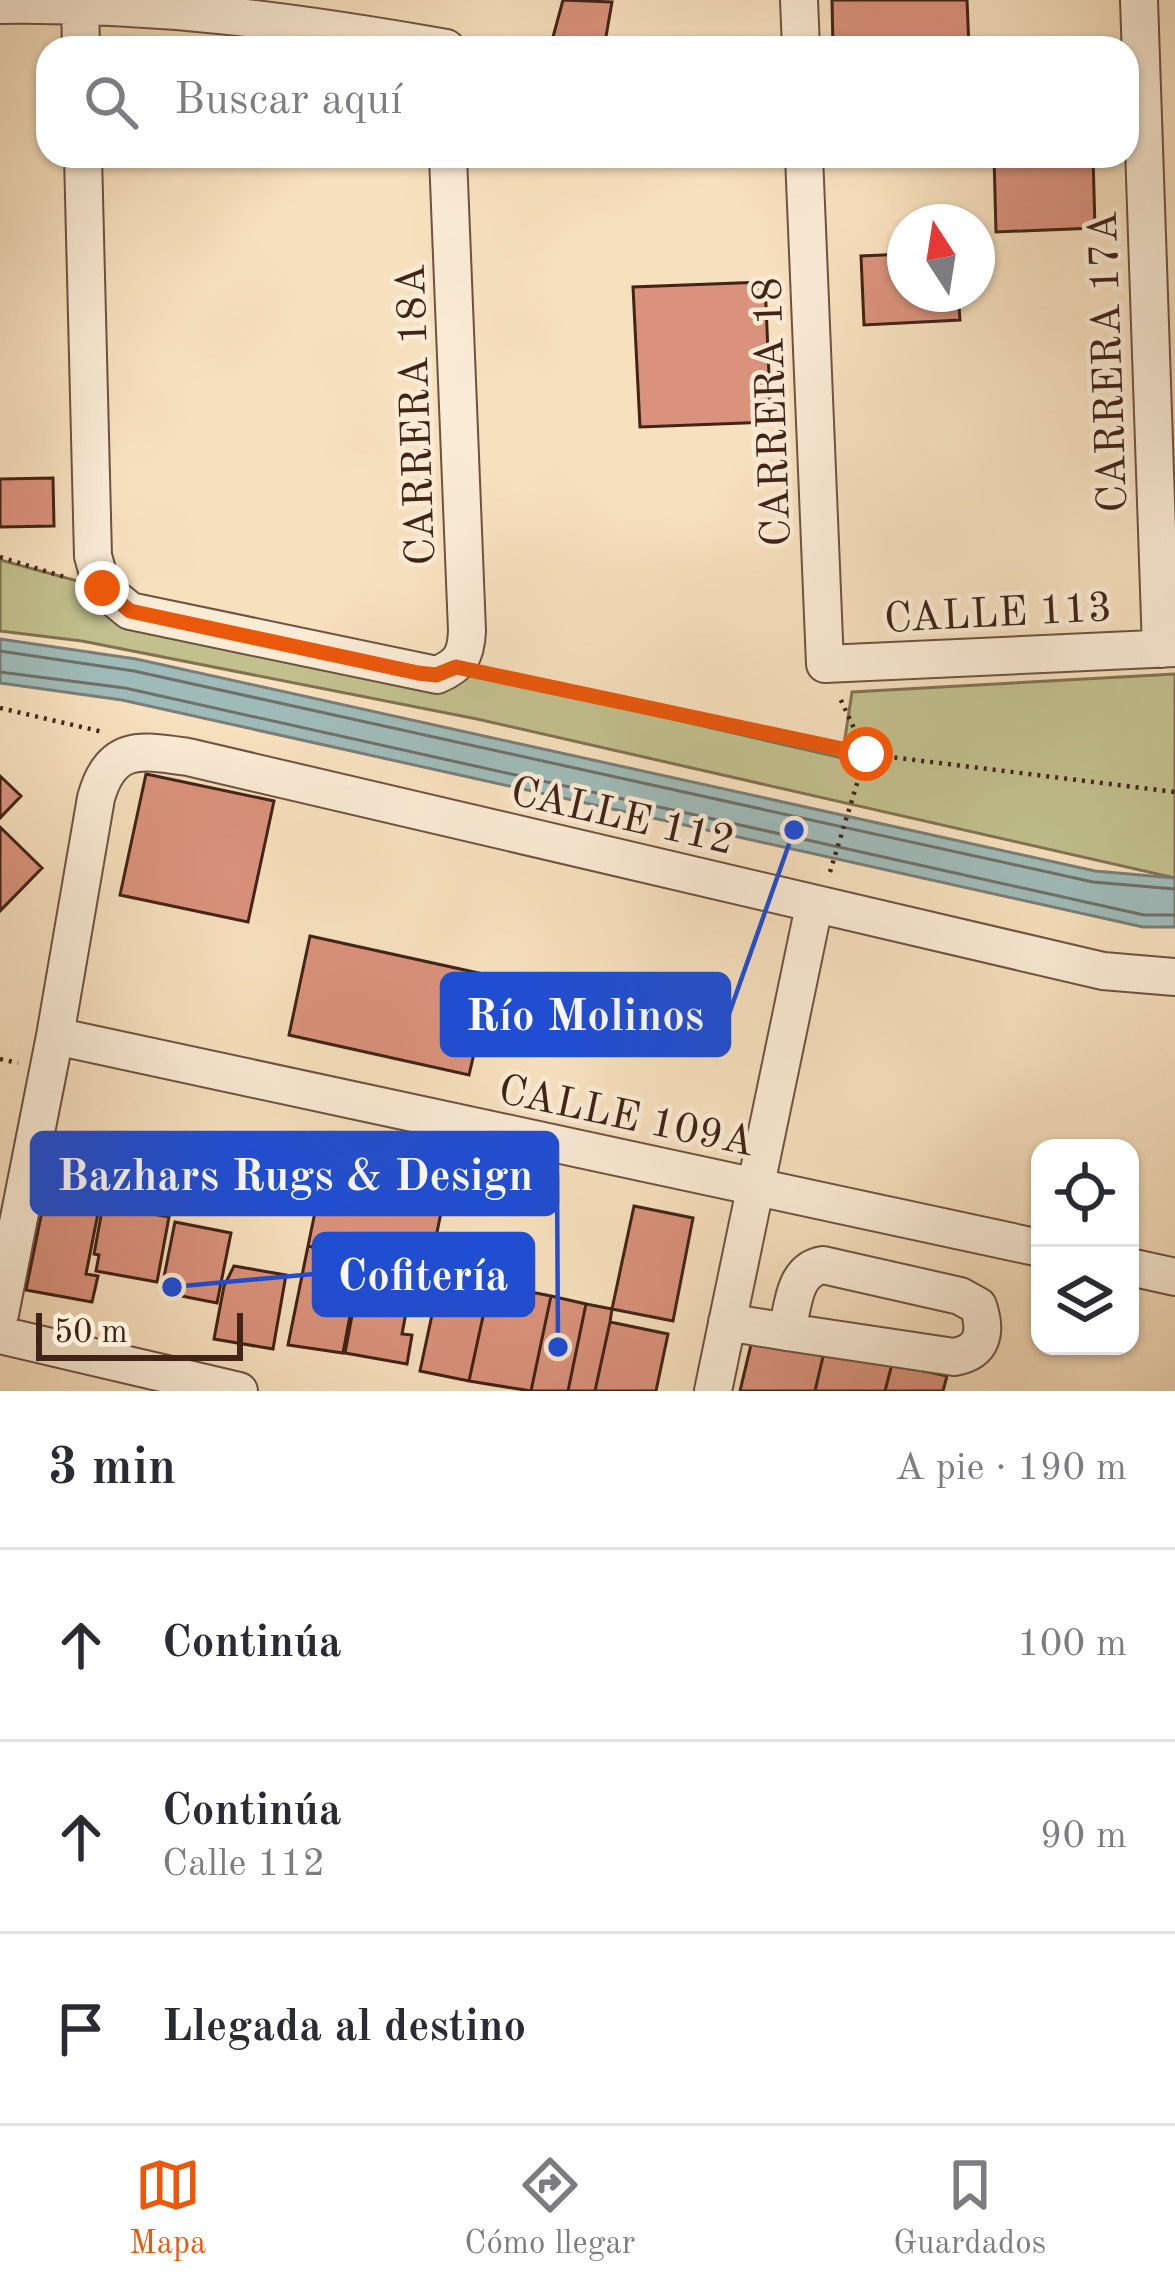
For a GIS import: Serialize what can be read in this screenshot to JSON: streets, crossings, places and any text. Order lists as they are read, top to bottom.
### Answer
{
  "streets": {
    "street": [
      "CARRERA 17A",
      "CARRERA 18",
      "CARRERA 18A",
      "CALLE 113",
      "CALLE 112",
      "CALLE 109A"
    ]
  },
  "crossings": [
    ["CARRERA 17A", "CALLE 113"],
    ["CARRERA 18", "CALLE 113"]
  ],
  "places": ["Río Molinos", "Cofitería", "Bazhars Rugs & Design"],
  "scale_bar": "50 m",
  "north": "top",
  "page": {
    "search": "Buscar aquí",
    "scale": "50 m",
    "heading": ["3 min", "A pie · 190 m"],
    "list": [
      ["Continúa", "100 m"],
      ["Continúa", "Calle 112", "90 m"],
      "Llegada al destino"
    ],
    "nav": ["Mapa", "Cómo llegar", "Guardados"]
  }
}
